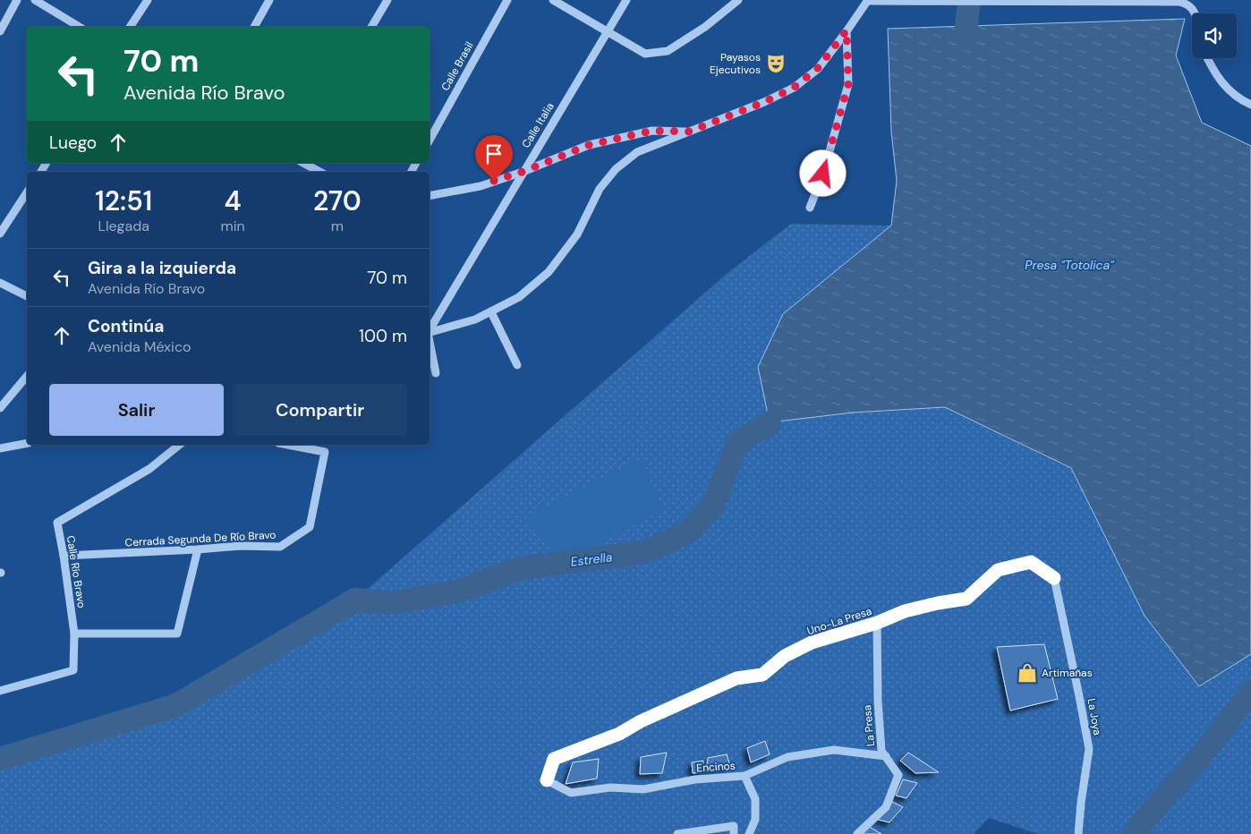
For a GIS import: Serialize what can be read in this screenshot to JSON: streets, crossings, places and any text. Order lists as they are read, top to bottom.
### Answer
{
  "streets": {
    "highway": ["Uno-La Presa"],
    "street": [
      "Calle Brasil",
      "Calle Italia",
      "Cerrada Segunda De Río Bravo",
      "Calle Río Bravo",
      "La Joya",
      "La Presa",
      "Encinos"
    ]
  },
  "crossings": [
    ["Cerrada Segunda De Río Bravo", "Calle Río Bravo"],
    ["Uno-La Presa", "La Joya"],
    ["Uno-La Presa", "La Presa"],
    ["Uno-La Presa", "Encinos"],
    ["La Presa", "Encinos"]
  ],
  "water": ["Presa \"Totolica\"", "Estrella"],
  "places": {
    "theatre": ["Payasos Ejecutivos"],
    "shop": ["Artimañas"]
  },
  "page": {
    "turn": ["70 m", "Avenida Río Bravo"],
    "then": "Luego",
    "eta": [
      "12:51",
      "Llegada",
      "4",
      "min",
      "270",
      "m"
    ],
    "list": [
      {
        "name": "Gira a la izquierda",
        "note": "Avenida Río Bravo",
        "value": "70 m"
      },
      {
        "name": "Continúa",
        "note": "Avenida México",
        "value": "100 m"
      }
    ],
    "buttons": ["Salir", "Compartir"]
  }
}
